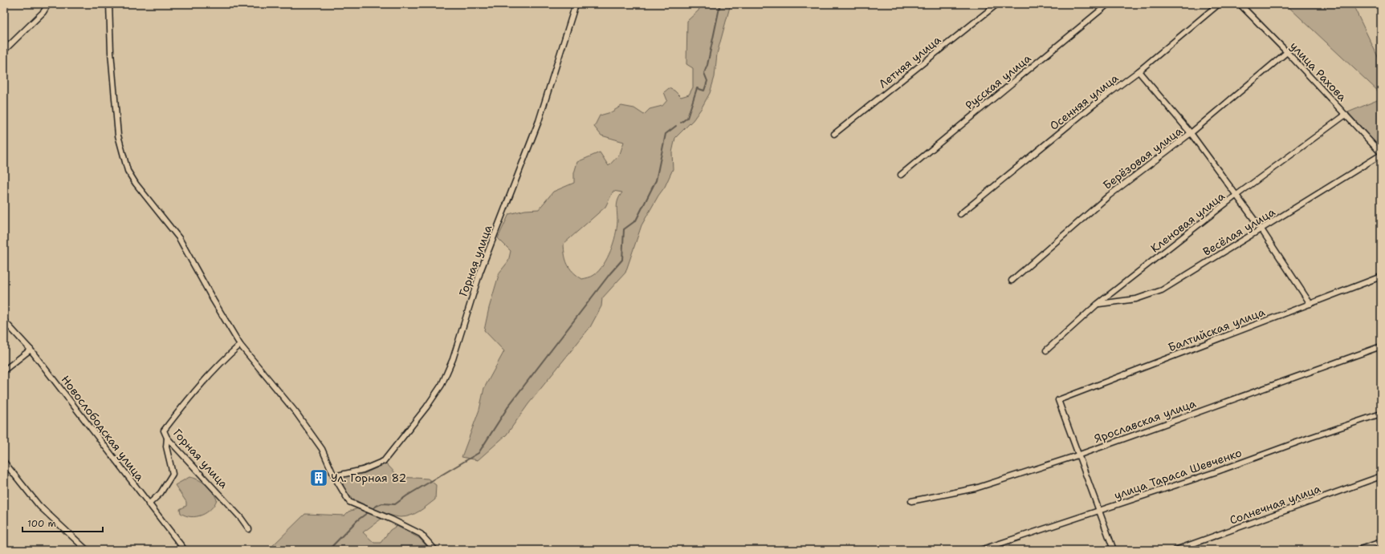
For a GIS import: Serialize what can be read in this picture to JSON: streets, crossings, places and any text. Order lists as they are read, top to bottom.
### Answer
{
  "streets": {
    "street": [
      "Летняя улица",
      "улица Рахова",
      "Русская улица",
      "Осенняя улица",
      "Берёзовая улица",
      "Кленовая улица",
      "Весёлая улица",
      "Горная улица",
      "Балтийская улица",
      "Ярославская улица",
      "Новослободская улица",
      "улица Тараса Шевченко",
      "Солнечная улица"
    ]
  },
  "crossings": [
    ["улица Рахова", "Берёзовая улица"],
    ["улица Рахова", "Кленовая улица"],
    ["улица Рахова", "Весёлая улица"],
    ["Кленовая улица", "Весёлая улица"],
    ["Балтийская улица", "Ярославская улица"]
  ],
  "places": {
    "building": ["Ул. Горная 82"]
  },
  "scale_bar": "100 m"
}
